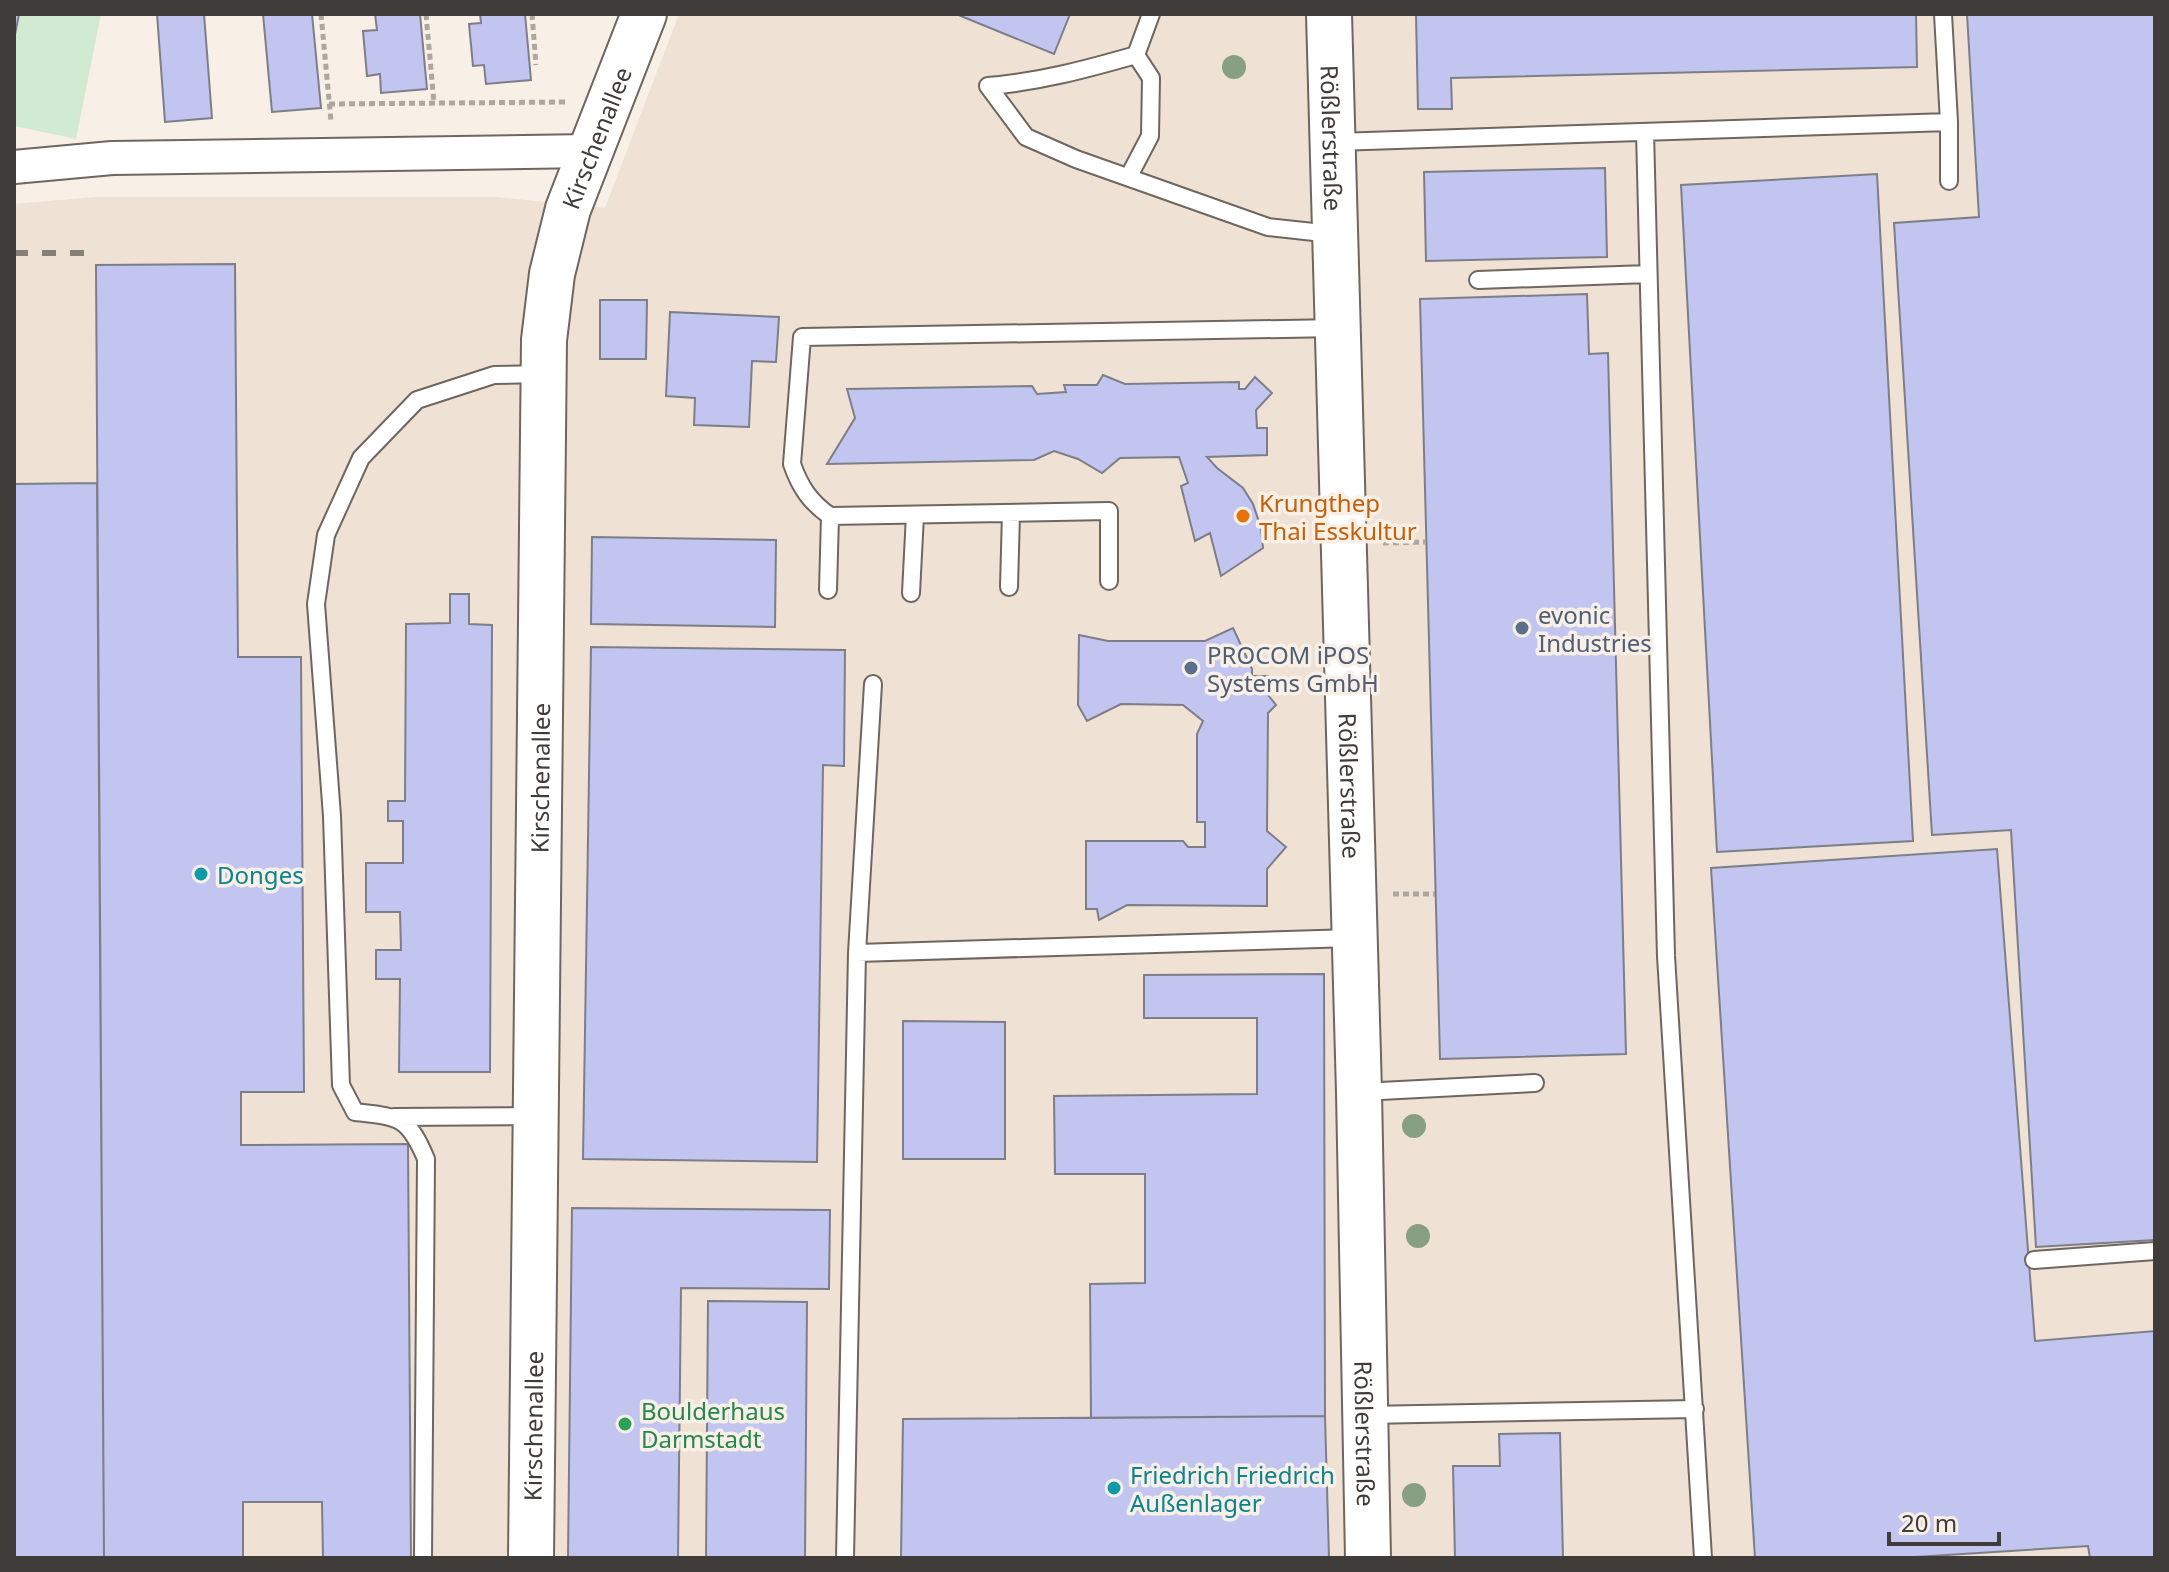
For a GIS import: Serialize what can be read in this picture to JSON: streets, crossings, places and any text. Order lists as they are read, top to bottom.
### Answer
{
  "streets": {
    "main road": ["Kirschenallee", "Rößlerstraße"]
  },
  "places": [
    "Krungthep Thai Esskultur",
    "evonic Industries",
    "PROCOM iPOS Systems GmbH",
    "Donges",
    "Boulderhaus Darmstadt",
    "Friedrich Friedrich Außenlager"
  ],
  "scale_bar": "20 m"
}
